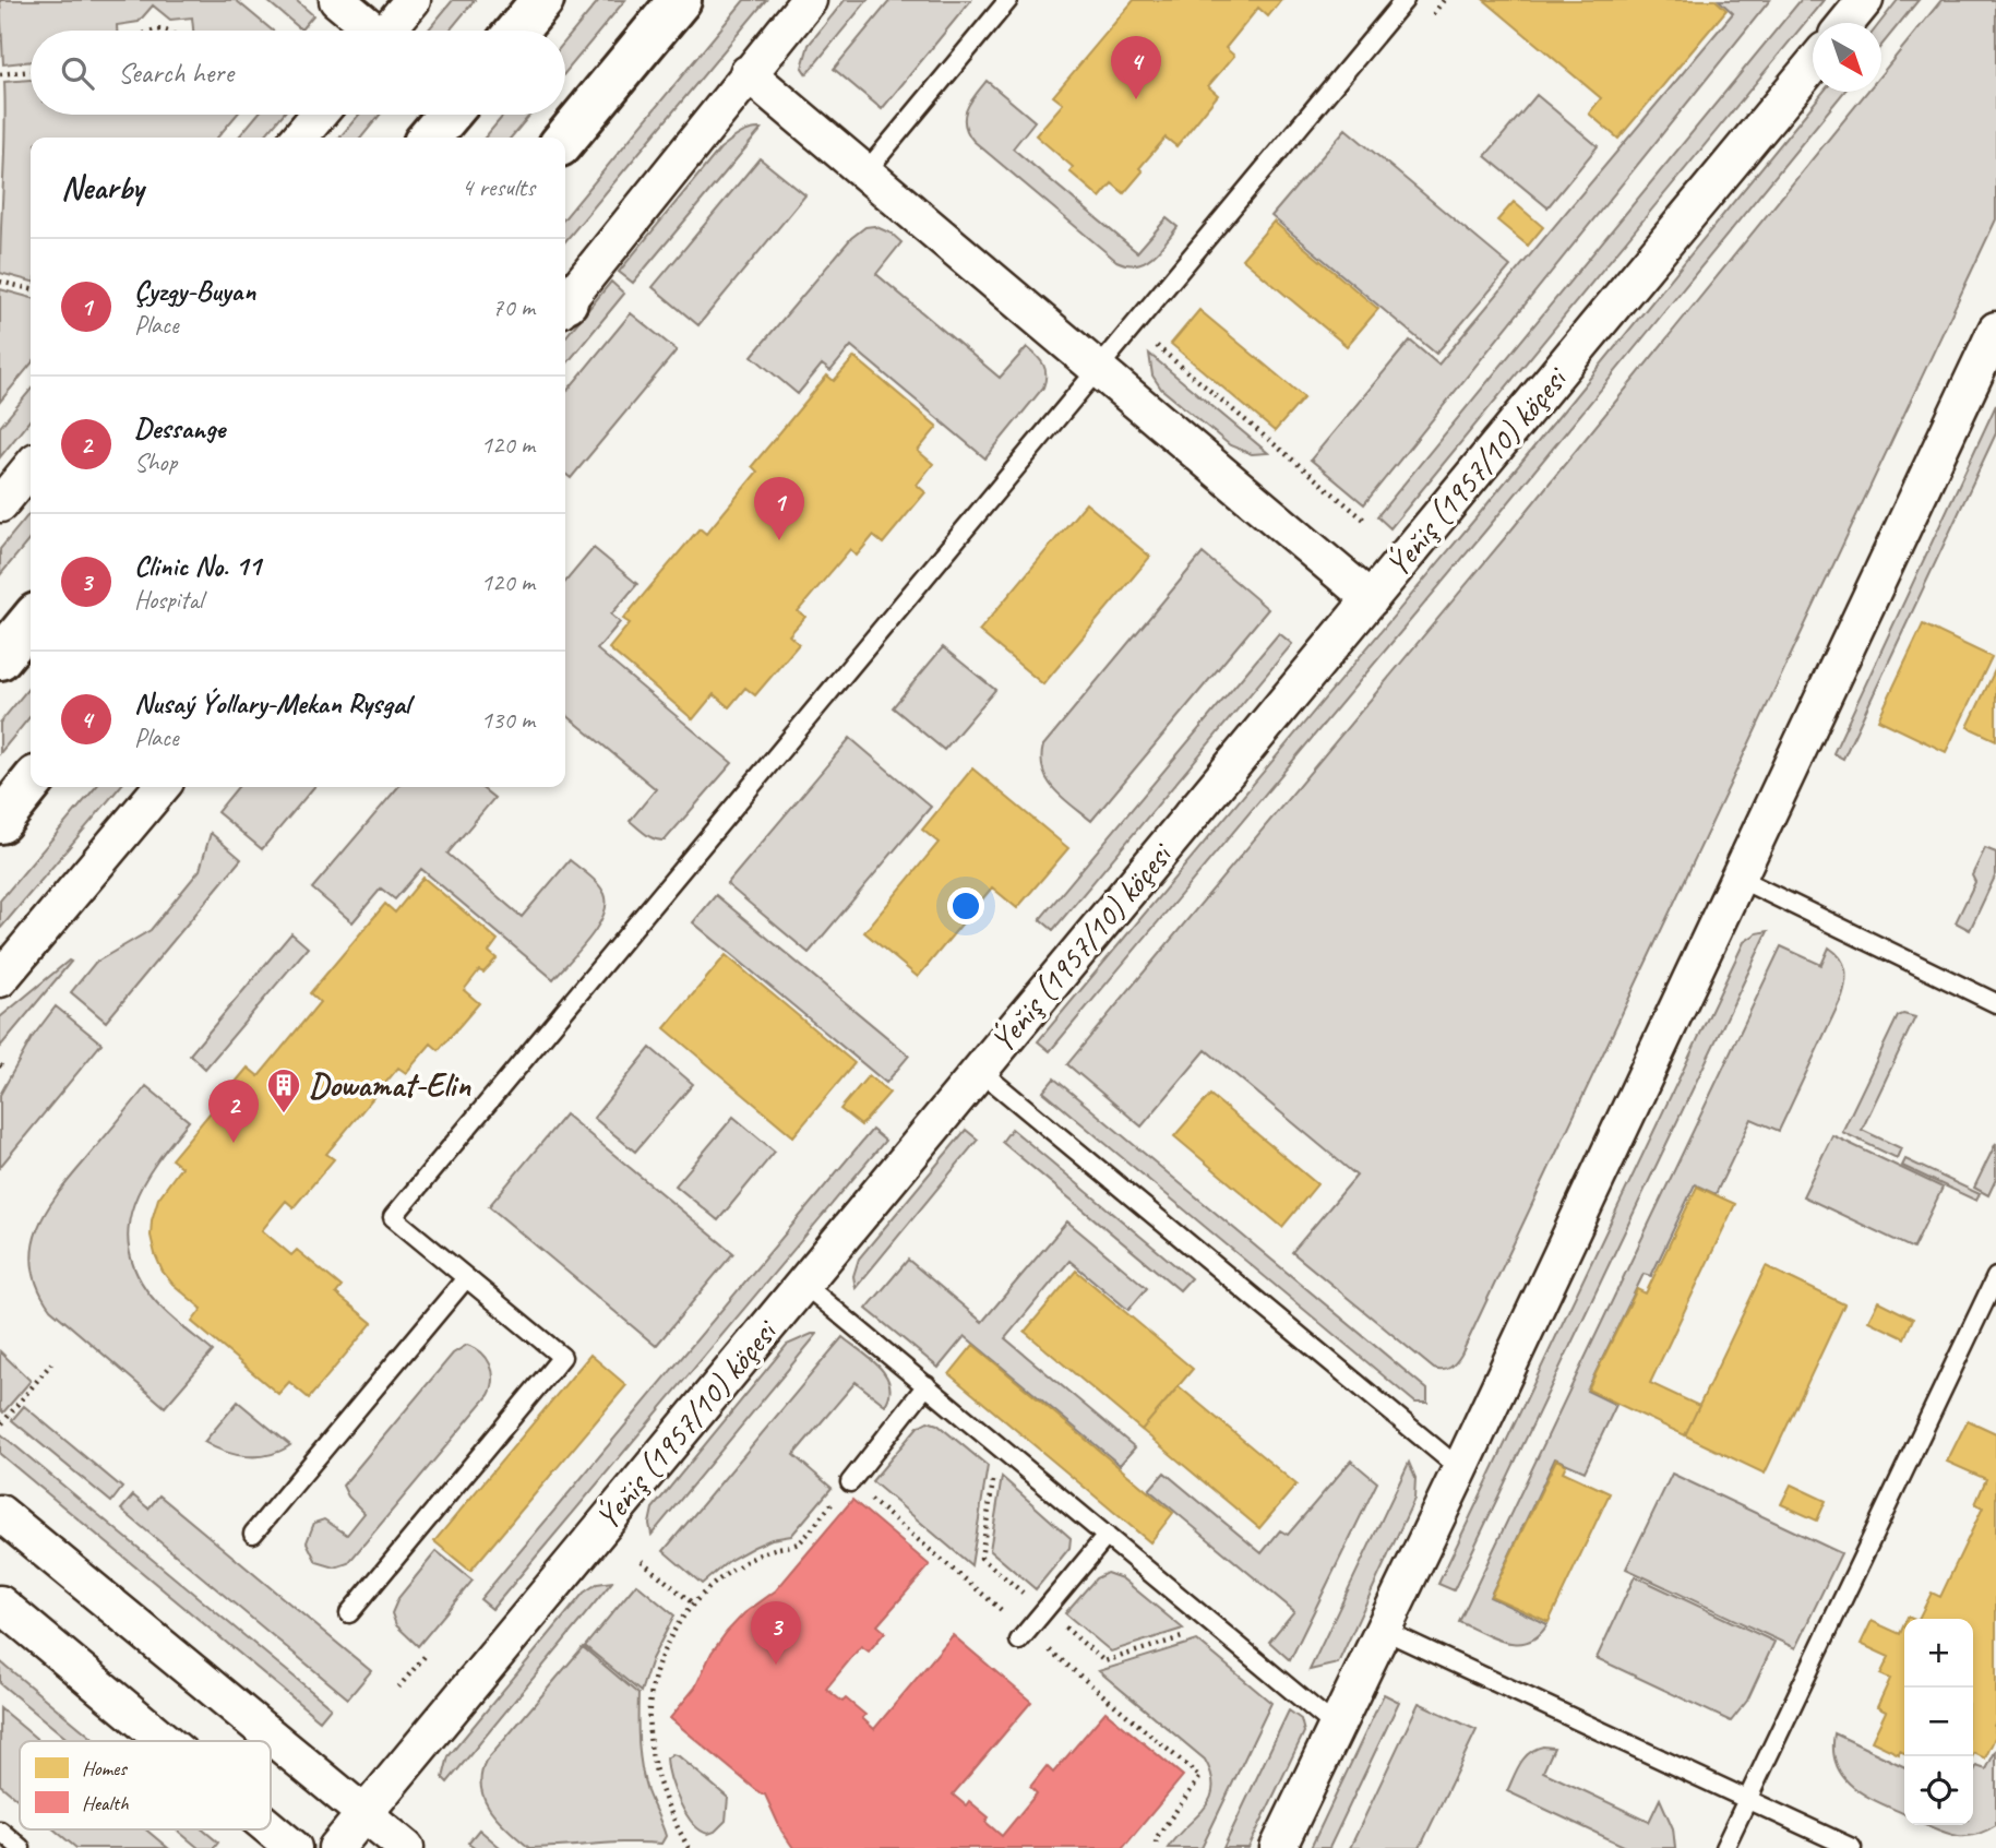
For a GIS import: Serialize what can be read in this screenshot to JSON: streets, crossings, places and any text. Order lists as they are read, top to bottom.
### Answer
{
  "streets": {
    "street": ["Ýeňiş (1957/10) köçesi"]
  },
  "places": {
    "building": ["Dowamat-Elin"]
  },
  "legend": ["Homes", "Health"],
  "north": "bottom right",
  "page": {
    "search": "Search here",
    "pins": [
      "4",
      "1",
      "2",
      "3"
    ],
    "heading": ["Nearby", "4 results"],
    "list": [
      {
        "mark": "1",
        "name": "Çyzgy-Buyan",
        "note": "Place",
        "value": "70 m"
      },
      {
        "mark": "2",
        "name": "Dessange",
        "note": "Shop",
        "value": "120 m"
      },
      {
        "mark": "3",
        "name": "Clinic No. 11",
        "note": "Hospital",
        "value": "120 m"
      },
      {
        "mark": "4",
        "name": "Nusaý Ýollary-Mekan Rysgal",
        "note": "Place",
        "value": "130 m"
      }
    ],
    "map_buttons": ["+", "−"]
  }
}
